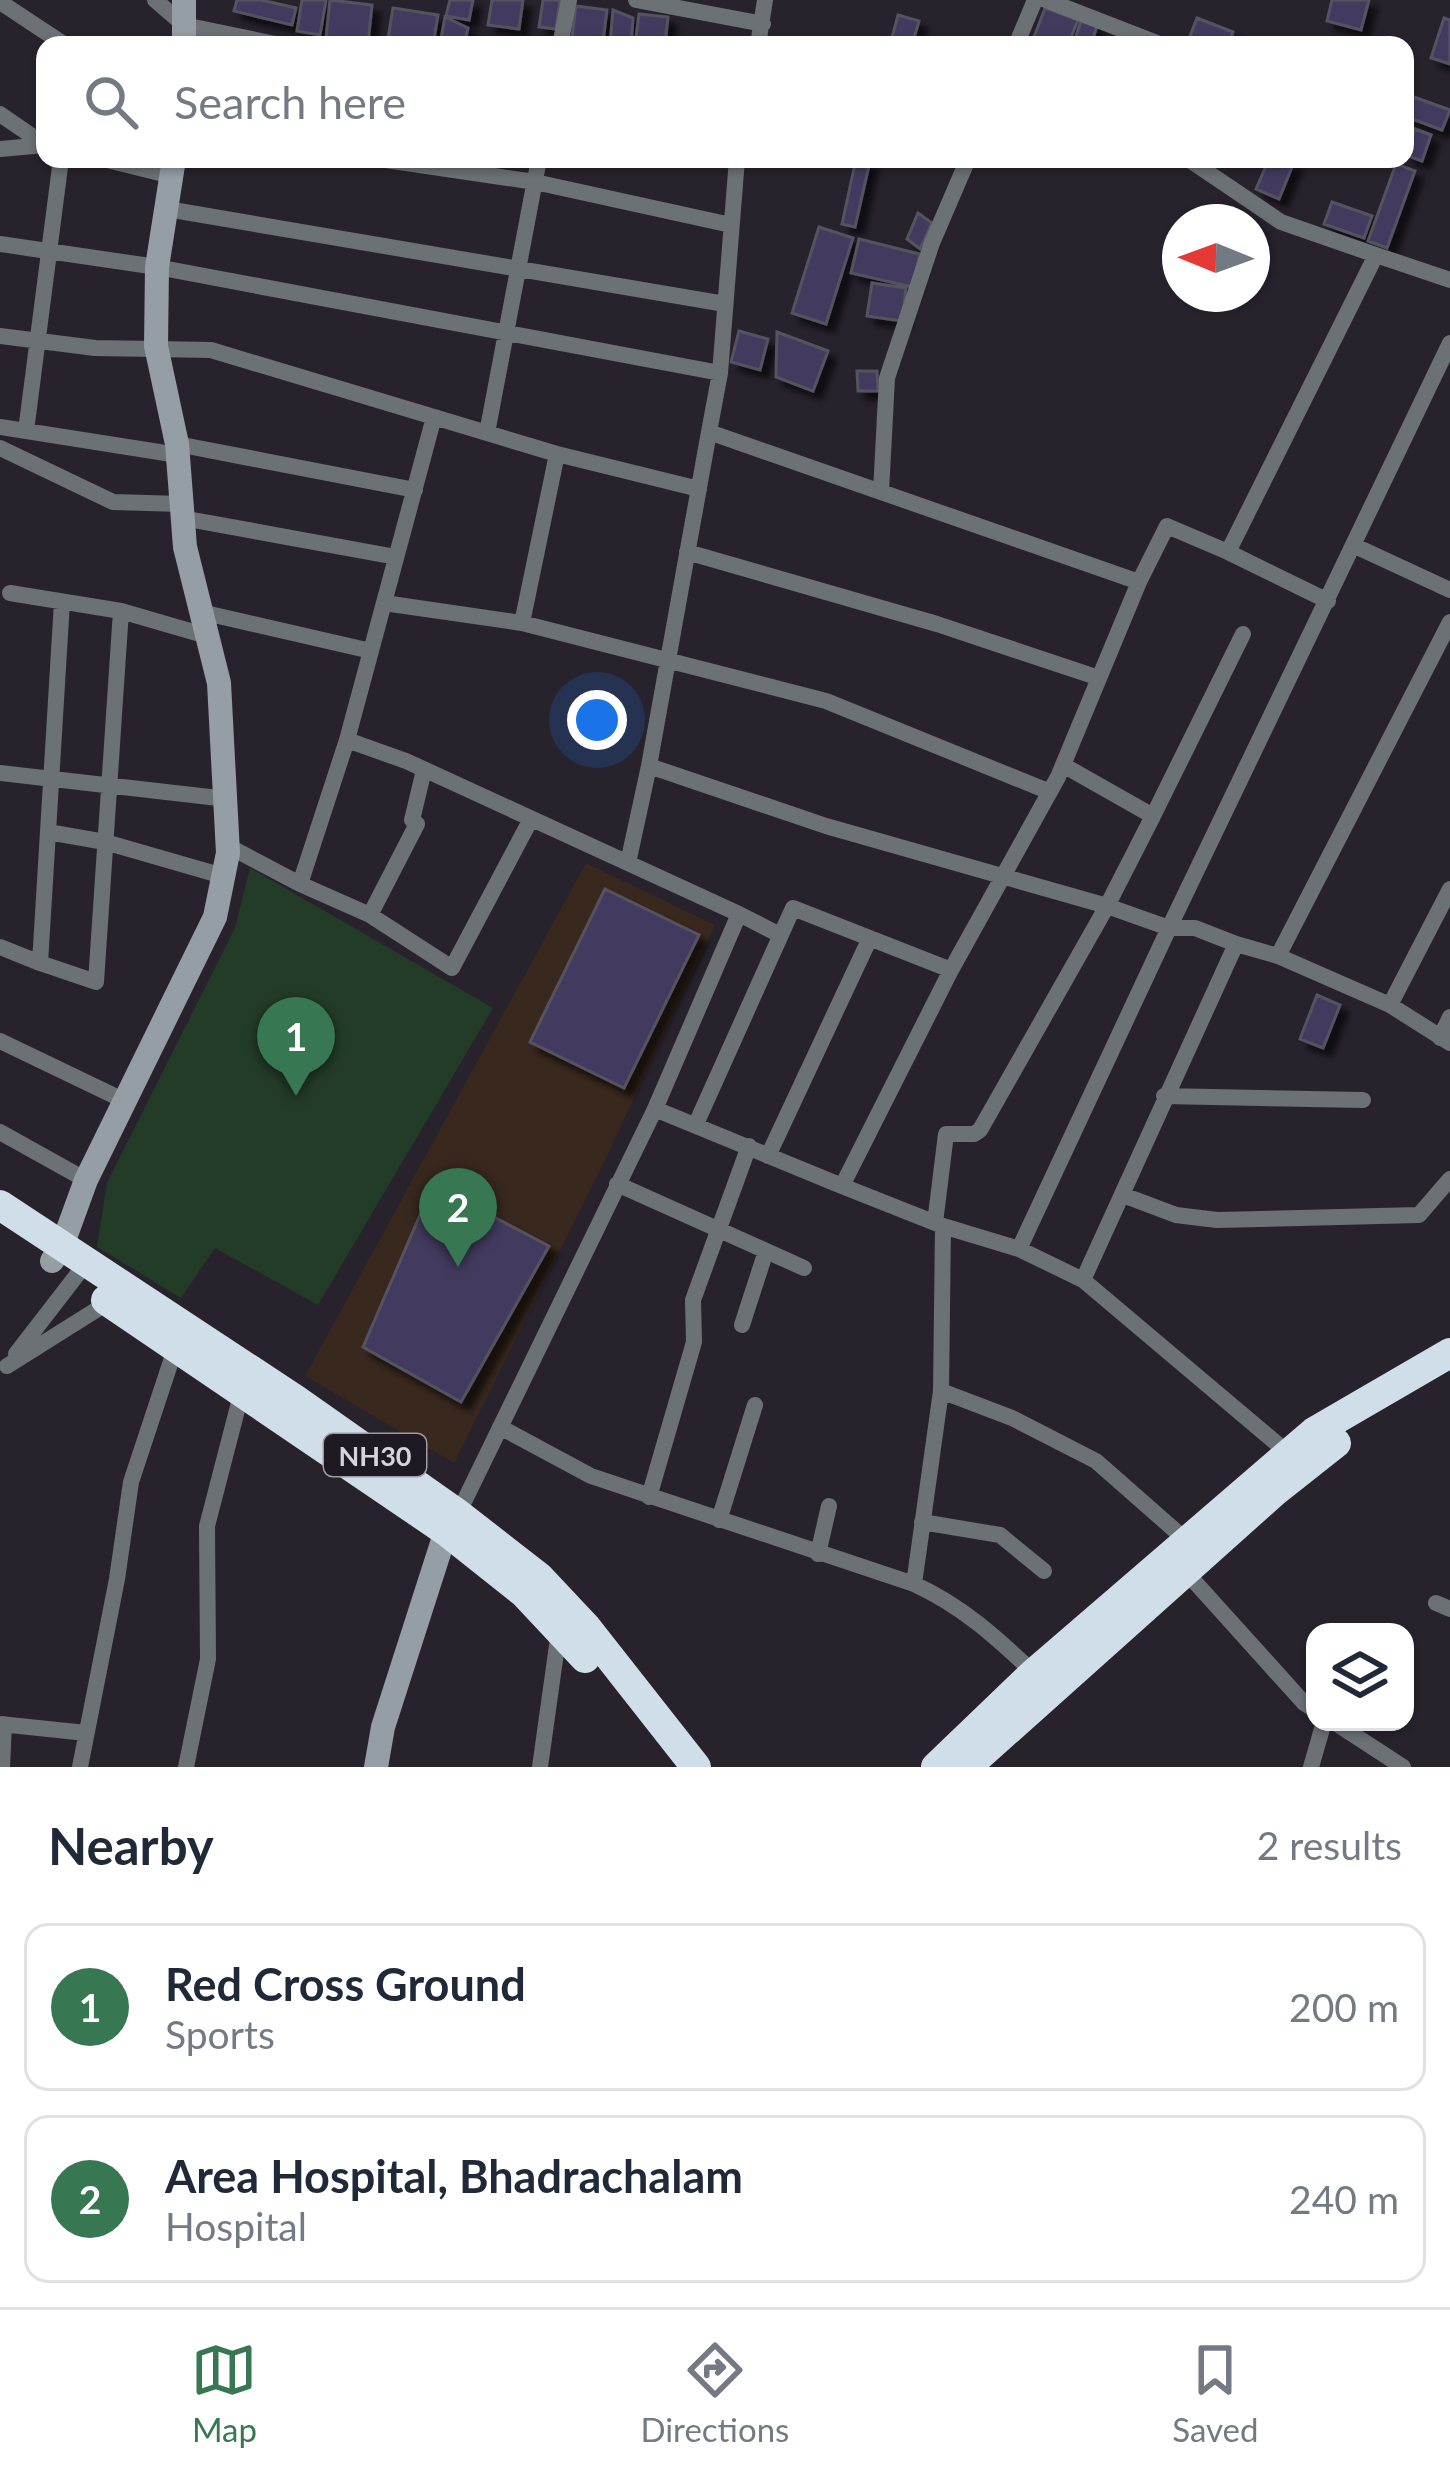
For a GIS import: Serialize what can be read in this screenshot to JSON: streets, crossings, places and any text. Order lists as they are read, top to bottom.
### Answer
{
  "streets": {
    "highway": ["NH30"]
  },
  "north": "left",
  "page": {
    "search": "Search here",
    "pins": ["1", "2"],
    "heading": ["Nearby", "2 results"],
    "list": [
      {
        "mark": "1",
        "name": "Red Cross Ground",
        "note": "Sports",
        "value": "200 m"
      },
      {
        "mark": "2",
        "name": "Area Hospital, Bhadrachalam",
        "note": "Hospital",
        "value": "240 m"
      }
    ],
    "nav": ["Map", "Directions", "Saved"]
  }
}
